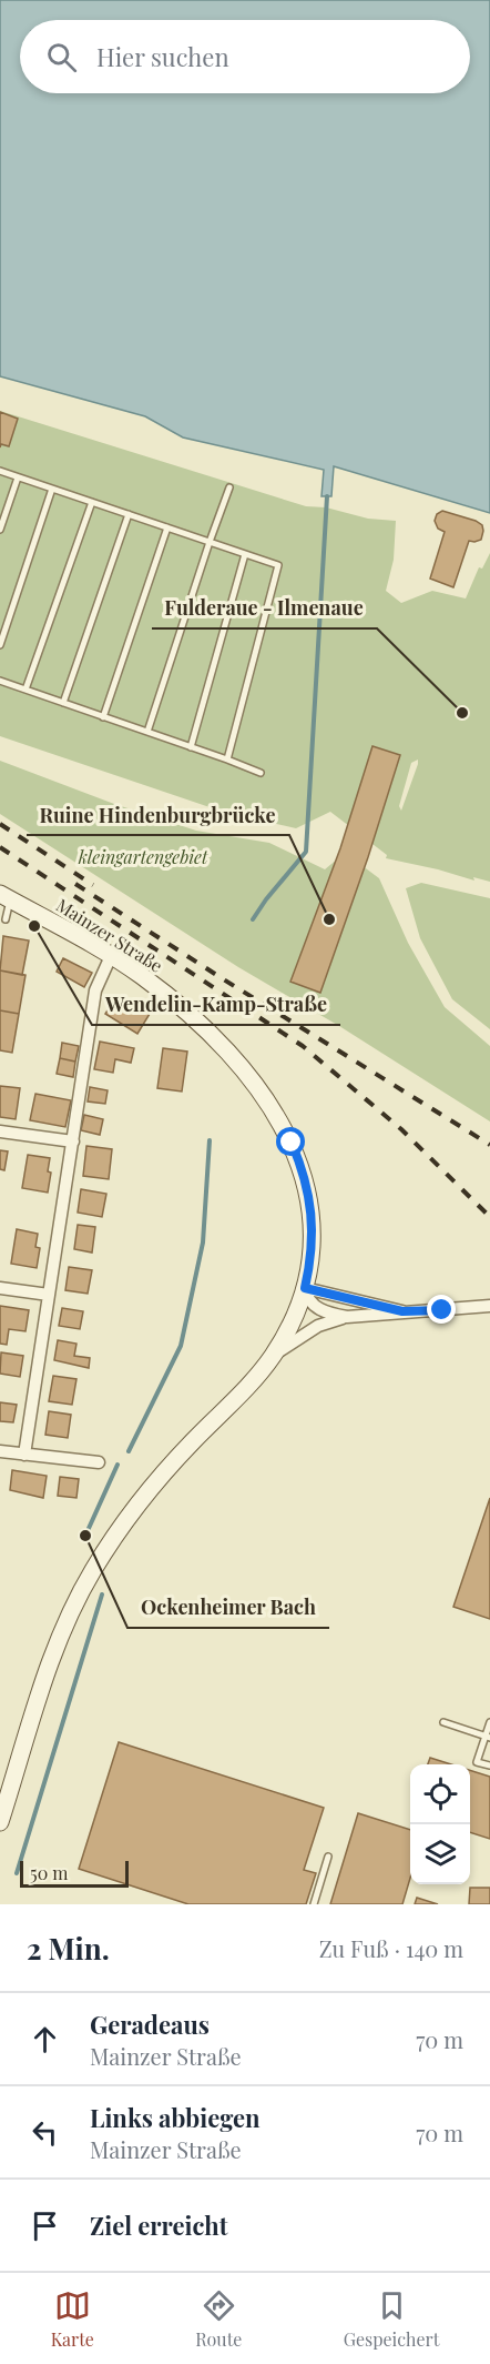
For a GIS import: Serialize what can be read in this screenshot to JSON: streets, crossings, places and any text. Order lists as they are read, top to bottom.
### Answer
{
  "streets": {
    "main road": ["Mainzer Straße"]
  },
  "parks": ["kleingartengebiet"],
  "places": [
    "Fulderaue - Ilmenaue",
    "Ruine Hindenburgbrücke",
    "Wendelin-Kamp-Straße",
    "Ockenheimer Bach"
  ],
  "scale_bar": "50 m",
  "page": {
    "search": "Hier suchen",
    "scale": "50 m",
    "heading": ["2 Min.", "Zu Fuß · 140 m"],
    "list": [
      ["Geradeaus", "Mainzer Straße", "70 m"],
      ["Links abbiegen", "Mainzer Straße", "70 m"],
      "Ziel erreicht"
    ],
    "nav": ["Karte", "Route", "Gespeichert"]
  }
}
